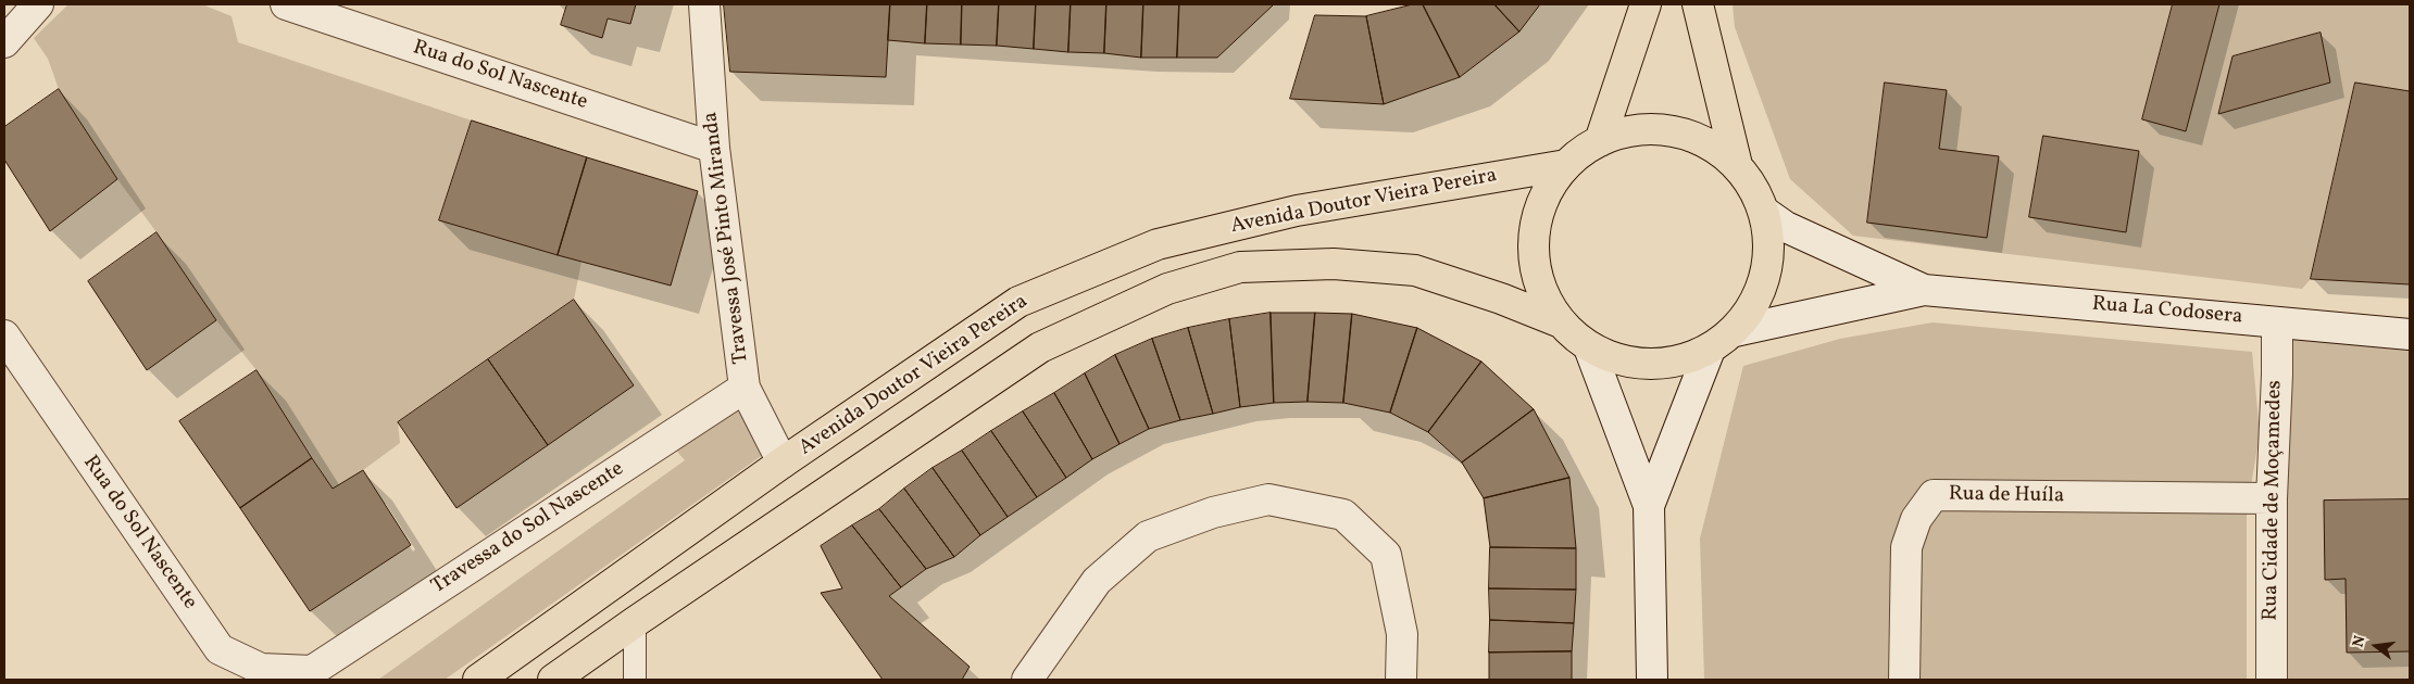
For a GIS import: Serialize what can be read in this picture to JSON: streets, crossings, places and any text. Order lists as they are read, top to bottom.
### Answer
{
  "streets": {
    "main road": ["Avenida Doutor Vieira Pereira"],
    "street": [
      "Rua do Sol Nascente",
      "Travessa José Pinto Miranda",
      "Rua La Codosera",
      "Rua de Huíla",
      "Rua Cidade de Moçamedes",
      "Travessa do Sol Nascente"
    ]
  },
  "crossings": [
    ["Rua do Sol Nascente", "Travessa José Pinto Miranda"],
    ["Rua do Sol Nascente", "Travessa do Sol Nascente"],
    ["Avenida Doutor Vieira Pereira", "Travessa José Pinto Miranda"],
    ["Travessa José Pinto Miranda", "Travessa do Sol Nascente"],
    ["Rua La Codosera", "Rua Cidade de Moçamedes"],
    ["Rua de Huíla", "Rua Cidade de Moçamedes"]
  ],
  "north": "left"
}
